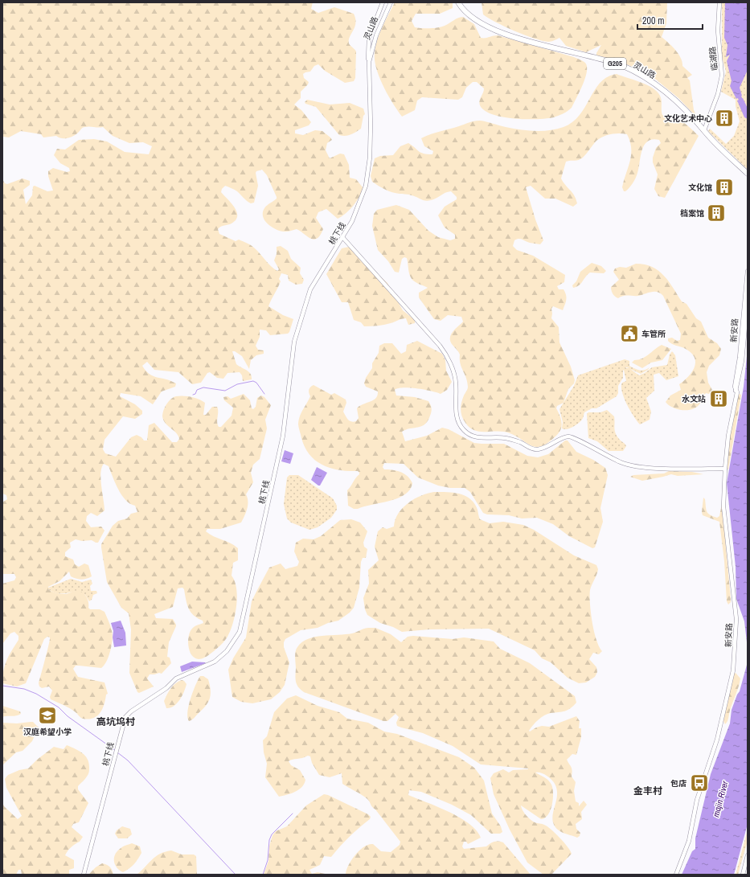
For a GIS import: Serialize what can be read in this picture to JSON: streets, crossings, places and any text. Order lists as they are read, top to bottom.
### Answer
{
  "streets": {
    "highway": ["灵山路", "G205"],
    "main road": ["临湖路", "桃下线", "新安路"]
  },
  "crossings": [
    ["灵山路", "临湖路"],
    ["灵山路", "桃下线"]
  ],
  "districts": ["高坑坞村", "金丰村"],
  "water": ["majin River"],
  "places": {
    "building": [
      "文化艺术中心",
      "文化馆",
      "档案馆",
      "水文站"
    ],
    "public building": ["车管所"],
    "school or university": ["汉庭希望小学"],
    "bus stop": ["包店"]
  },
  "scale_bar": "200 m"
}
